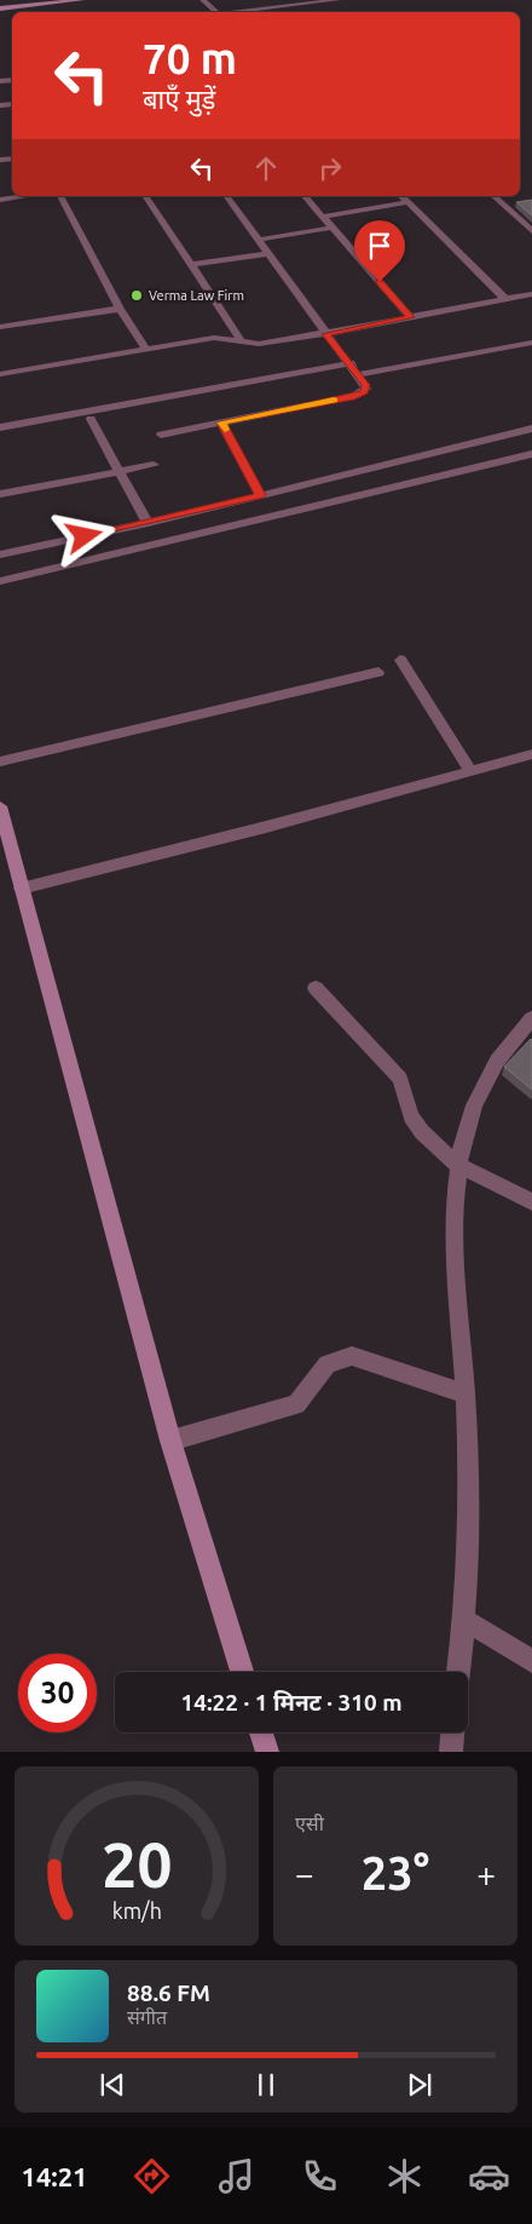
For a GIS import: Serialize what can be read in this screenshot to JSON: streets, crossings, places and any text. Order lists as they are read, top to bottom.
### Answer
{
  "places": ["Verma Law Firm"],
  "page": {
    "turn": ["70 m", "बाएँ मुड़ें"],
    "limit": "30",
    "trip": "14:22 · 1 मिनट · 310 m",
    "tile": "एसी",
    "heat": ["−", "23°", "+"],
    "song": ["88.6 FM", "संगीत"],
    "tabs": "14:21",
    "gauge": ["20", "km/h"]
  }
}
